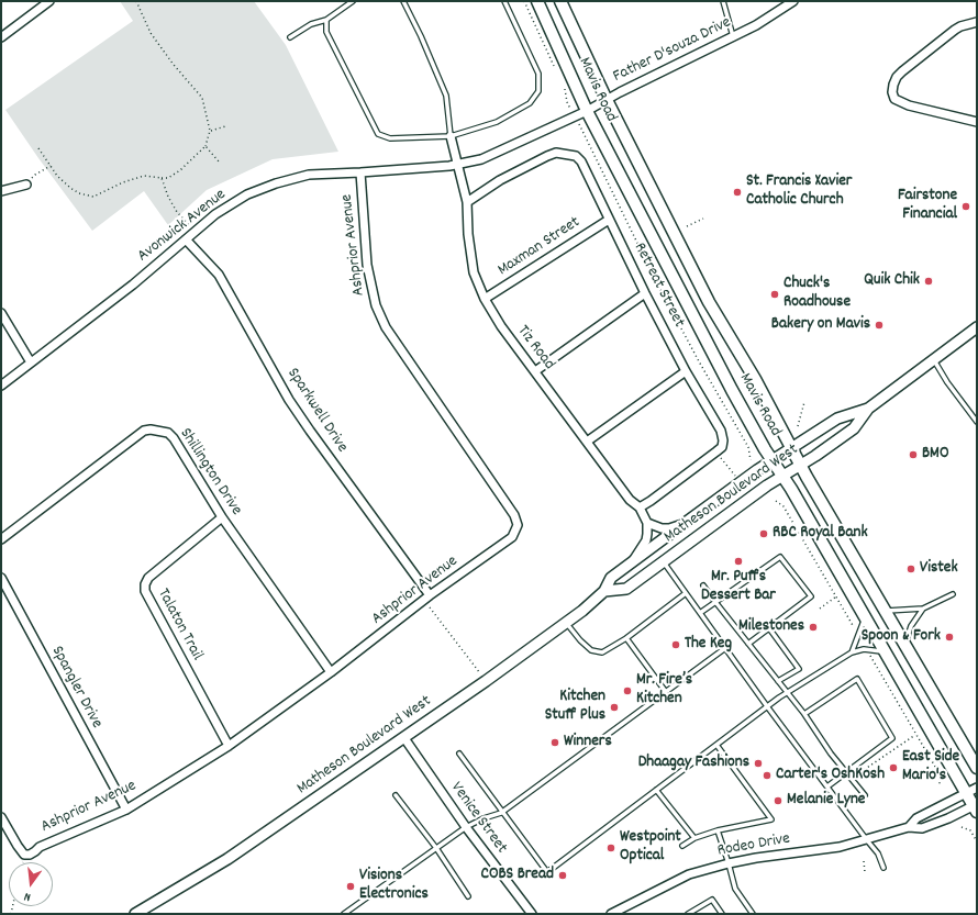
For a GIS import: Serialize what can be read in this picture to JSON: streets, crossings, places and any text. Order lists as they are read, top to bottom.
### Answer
{
  "streets": {
    "main road": ["Mavis Road"],
    "street": [
      "Father D'souza Drive",
      "Avonwick Avenue",
      "Ashprior Avenue",
      "Maxman Street",
      "Retreat Street",
      "Tiz Road",
      "Sparkwell Drive",
      "Shillington Drive",
      "Matheson Boulevard West",
      "Talaton Trail",
      "Spangler Drive",
      "Venice Street",
      "Rodeo Drive"
    ]
  },
  "crossings": [
    ["Father D'souza Drive", "Mavis Road"],
    ["Father D'souza Drive", "Avonwick Avenue"],
    ["Mavis Road", "Avonwick Avenue"],
    ["Mavis Road", "Matheson Boulevard West"],
    ["Mavis Road", "Rodeo Drive"],
    ["Avonwick Avenue", "Ashprior Avenue"],
    ["Avonwick Avenue", "Tiz Road"],
    ["Avonwick Avenue", "Sparkwell Drive"],
    ["Ashprior Avenue", "Sparkwell Drive"],
    ["Ashprior Avenue", "Shillington Drive"],
    ["Ashprior Avenue", "Talaton Trail"],
    ["Ashprior Avenue", "Spangler Drive"],
    ["Maxman Street", "Retreat Street"],
    ["Maxman Street", "Tiz Road"],
    ["Retreat Street", "Tiz Road"],
    ["Shillington Drive", "Talaton Trail"],
    ["Matheson Boulevard West", "Venice Street"]
  ],
  "places": [
    "St. Francis Xavier Catholic Church",
    "Fairstone Financial",
    "Quik Chik",
    "Chuck's Roadhouse",
    "Bakery on Mavis",
    "BMO",
    "RBC Royal Bank",
    "Mr. Puffs Dessert Bar",
    "Vistek",
    "Milestones",
    "Spoon & Fork",
    "The Keg",
    "Mr. Fire’s Kitchen",
    "Kitchen Stuff Plus",
    "Winners",
    "Dhaagay Fashions",
    "East Side Mario's",
    "Carter's OshKosh",
    "Melanie Lyne",
    "Westpoint Optical",
    "COBS Bread",
    "Visions Electronics"
  ],
  "north": "bottom"
}
